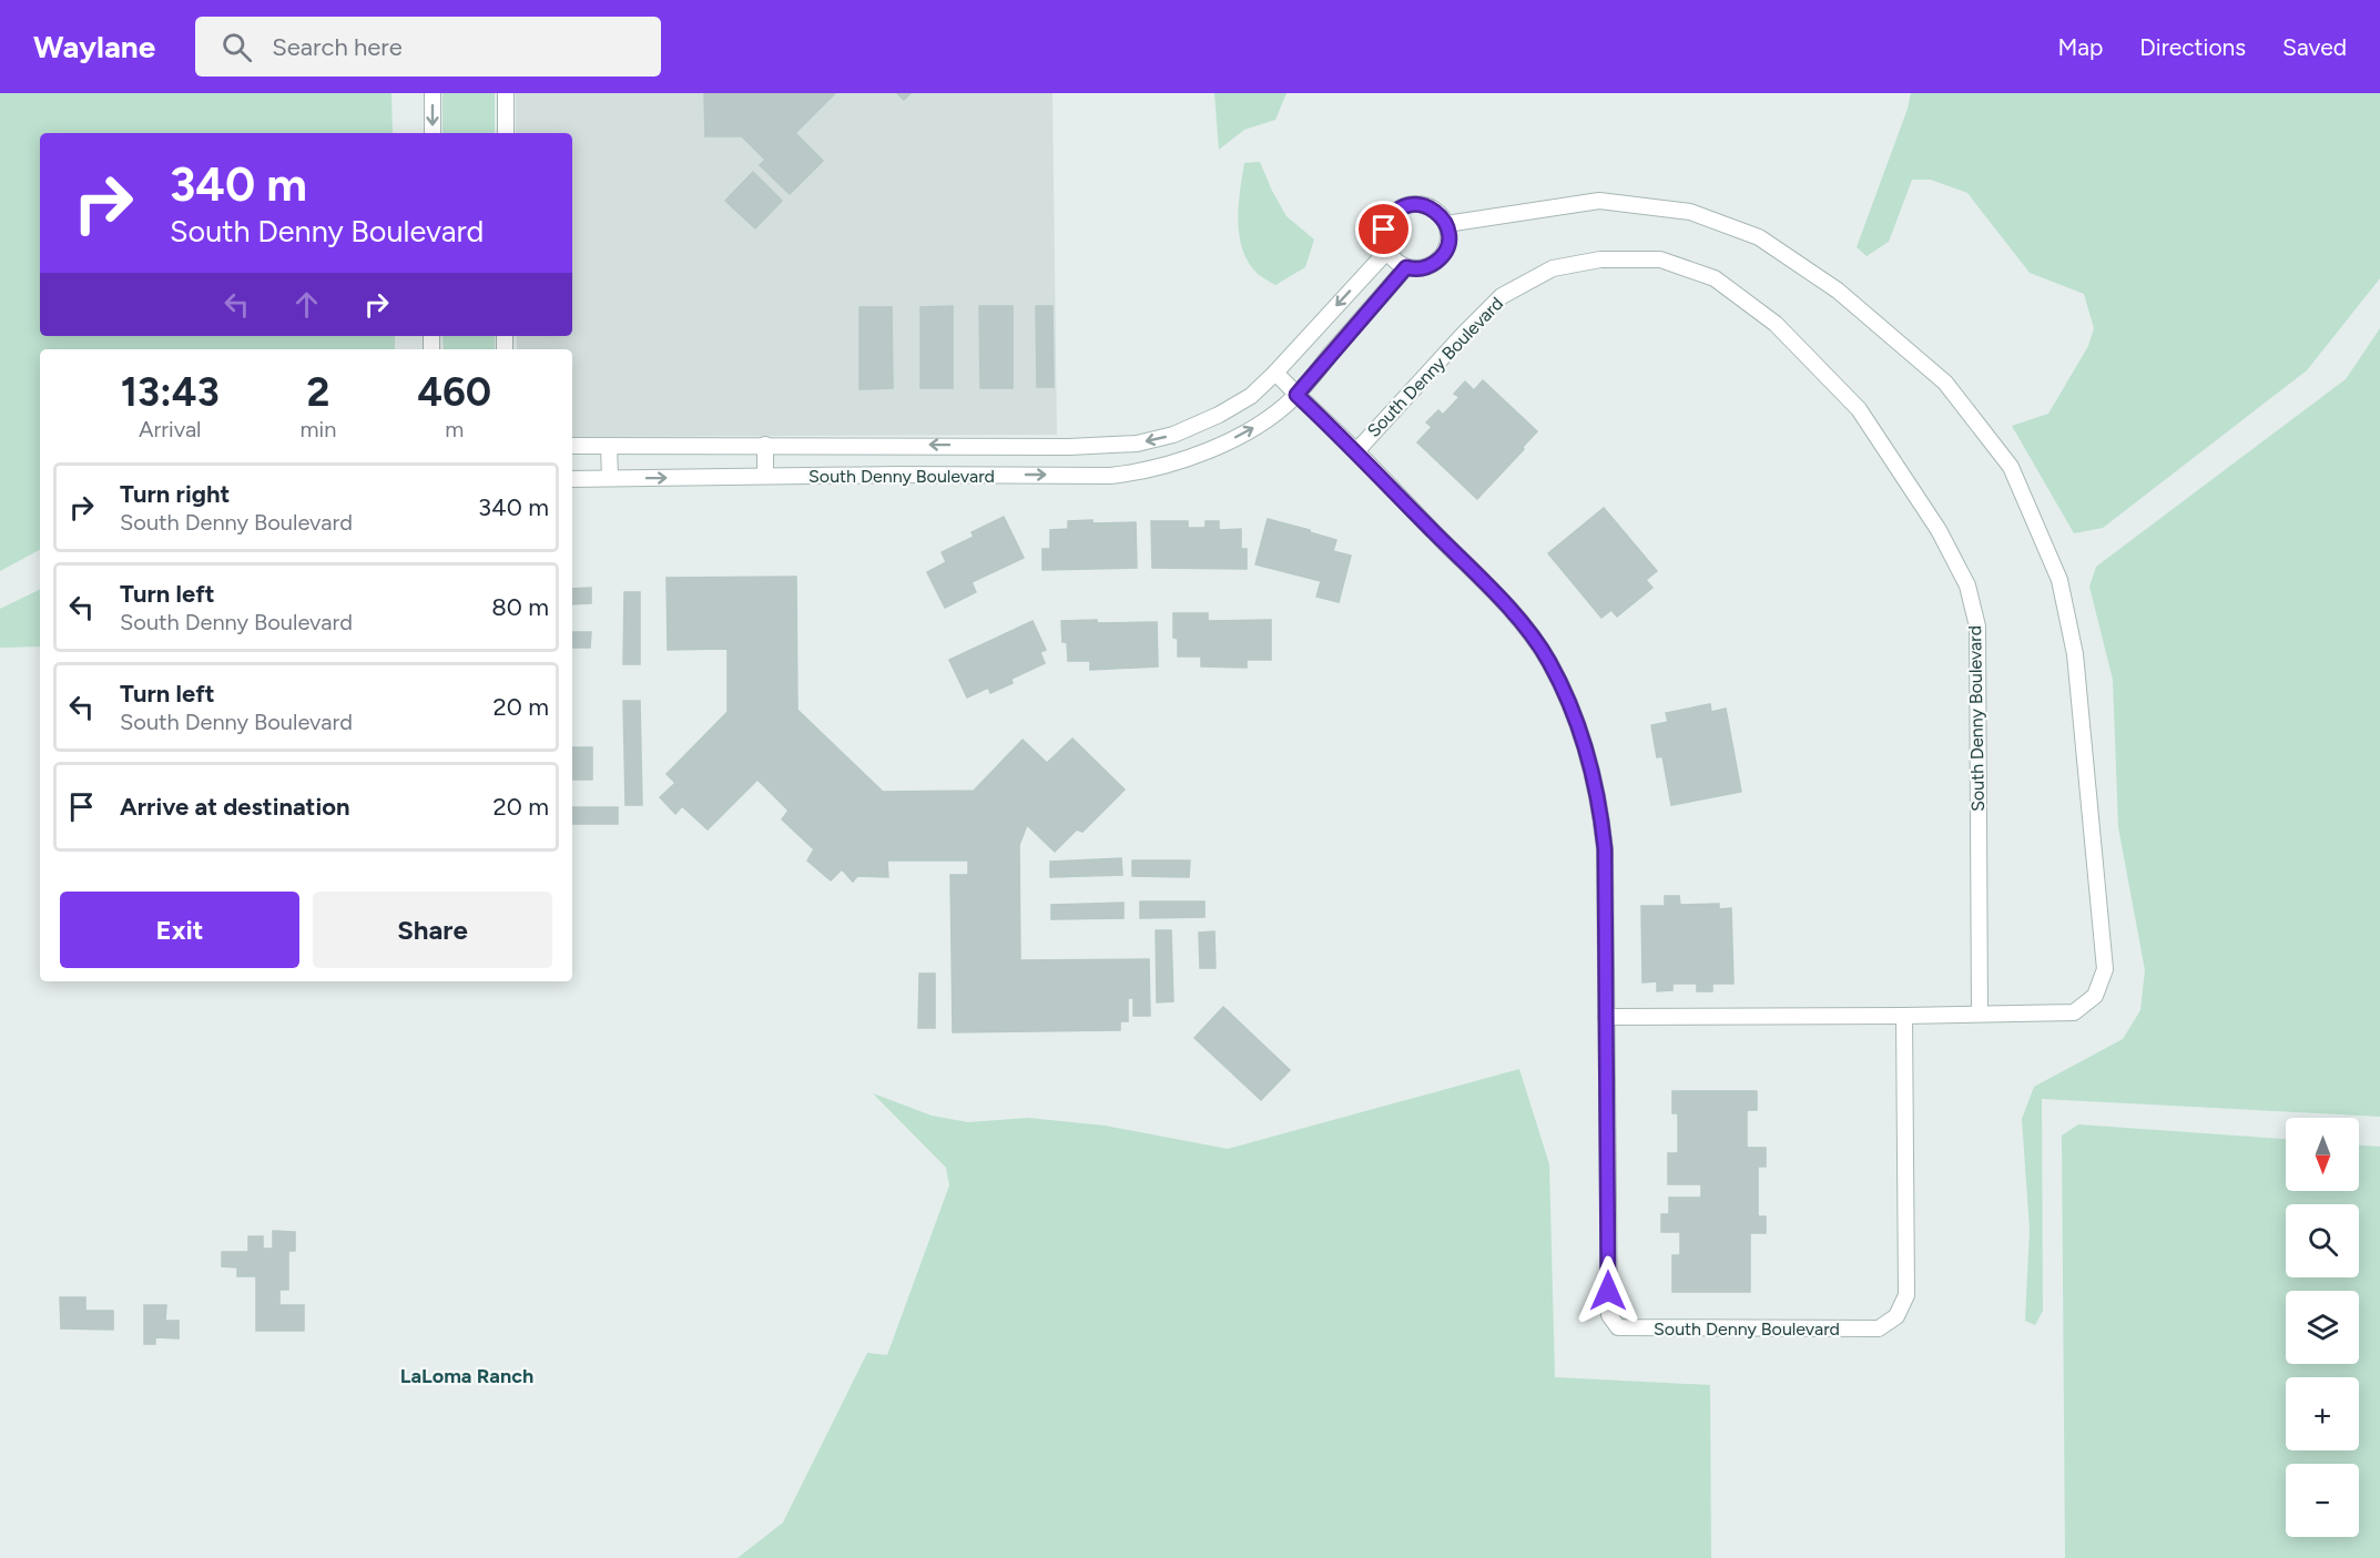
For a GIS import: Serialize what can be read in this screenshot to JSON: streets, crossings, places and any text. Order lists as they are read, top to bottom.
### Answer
{
  "streets": {
    "street": ["South Denny Boulevard"]
  },
  "districts": ["LaLoma Ranch"],
  "north": "bottom",
  "page": {
    "header": "Waylane",
    "search": "Search here",
    "nav": ["Map", "Directions", "Saved"],
    "turn": ["340 m", "South Denny Boulevard"],
    "eta": [
      "13:43",
      "Arrival",
      "2",
      "min",
      "460",
      "m"
    ],
    "list": [
      {
        "name": "Turn right",
        "note": "South Denny Boulevard",
        "value": "340 m"
      },
      {
        "name": "Turn left",
        "note": "South Denny Boulevard",
        "value": "80 m"
      },
      {
        "name": "Turn left",
        "note": "South Denny Boulevard",
        "value": "20 m"
      },
      {
        "name": "Arrive at destination",
        "value": "20 m"
      }
    ],
    "buttons": ["Exit", "Share"],
    "map_buttons": ["+", "−"]
  }
}
